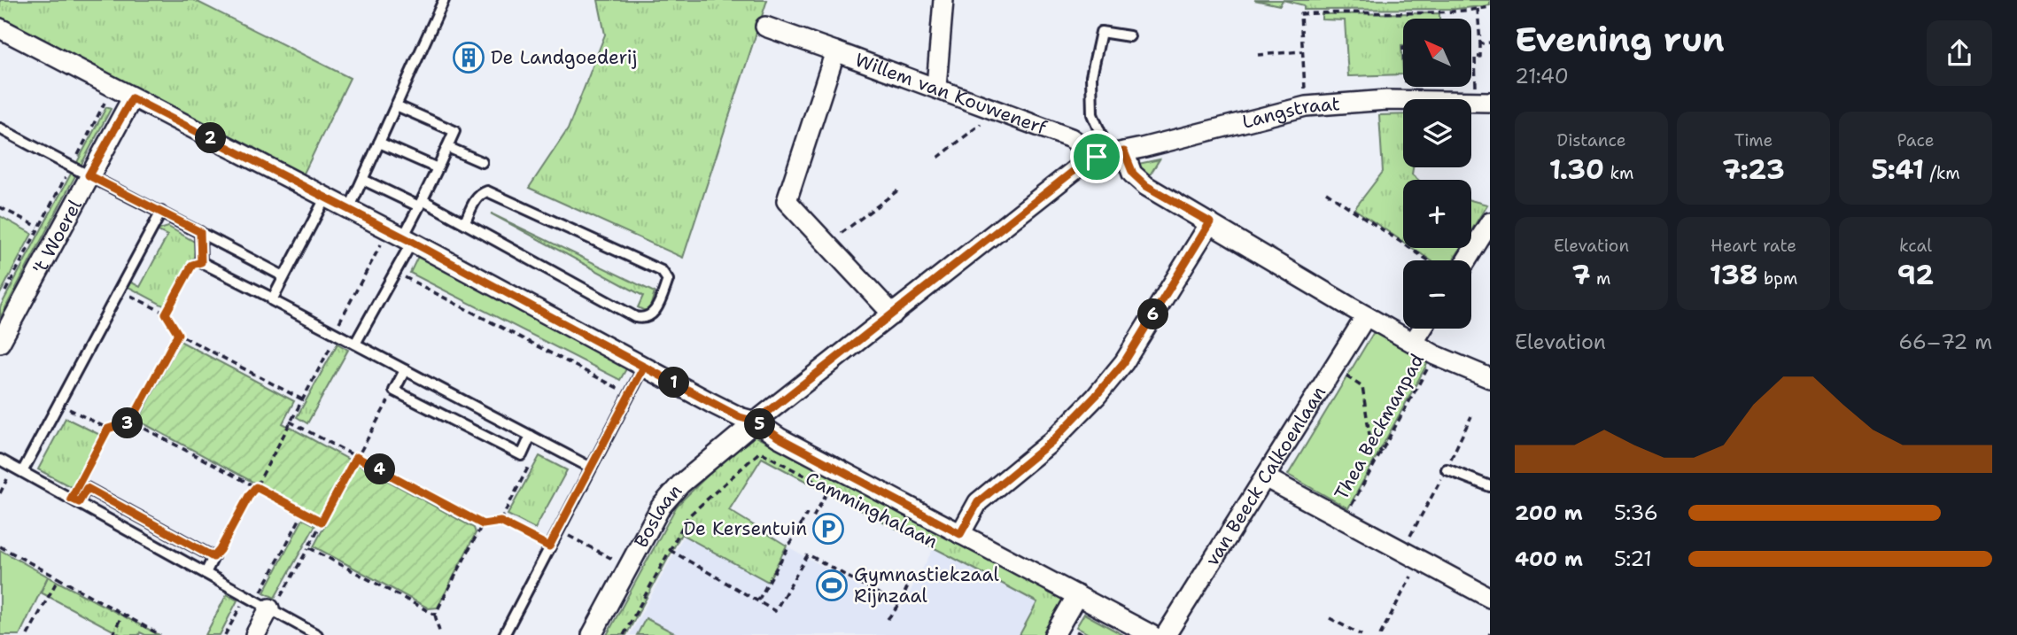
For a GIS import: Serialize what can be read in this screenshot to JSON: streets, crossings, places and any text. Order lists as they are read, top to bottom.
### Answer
{
  "streets": {
    "street": [
      "Willem van Kouwenerf",
      "Langstraat",
      "'t Woerel",
      "van Beeck Calkoenlaan",
      "Camminghalaan",
      "Boslaan"
    ],
    "path": ["Thea Beckmanpad"]
  },
  "crossings": [
    ["Willem van Kouwenerf", "Langstraat"],
    ["Willem van Kouwenerf", "Boslaan"],
    ["Langstraat", "Boslaan"],
    ["'t Woerel", "Camminghalaan"],
    ["Camminghalaan", "Boslaan"]
  ],
  "places": {
    "building": ["De Landgoederij"],
    "parking": ["De Kersentuin"],
    "sports": ["Gymnastiekzaal Rijnzaal"]
  },
  "north": "top left",
  "page": {
    "heading": ["Evening run", "21:40"],
    "map_buttons": ["+", "−"],
    "stats": [
      ["Distance", "1.30 km"],
      ["Time", "7:23"],
      ["Pace", "5:41 /km"],
      ["Elevation", "7 m"],
      ["Heart rate", "138 bpm"],
      ["kcal", "92"]
    ],
    "pins": [
      "2",
      "6",
      "1",
      "3",
      "5",
      "4"
    ],
    "chart": ["Elevation", "66–72 m"],
    "list": [
      {
        "name": "200 m",
        "note": "5:36"
      },
      {
        "name": "400 m",
        "note": "5:21"
      }
    ]
  }
}
